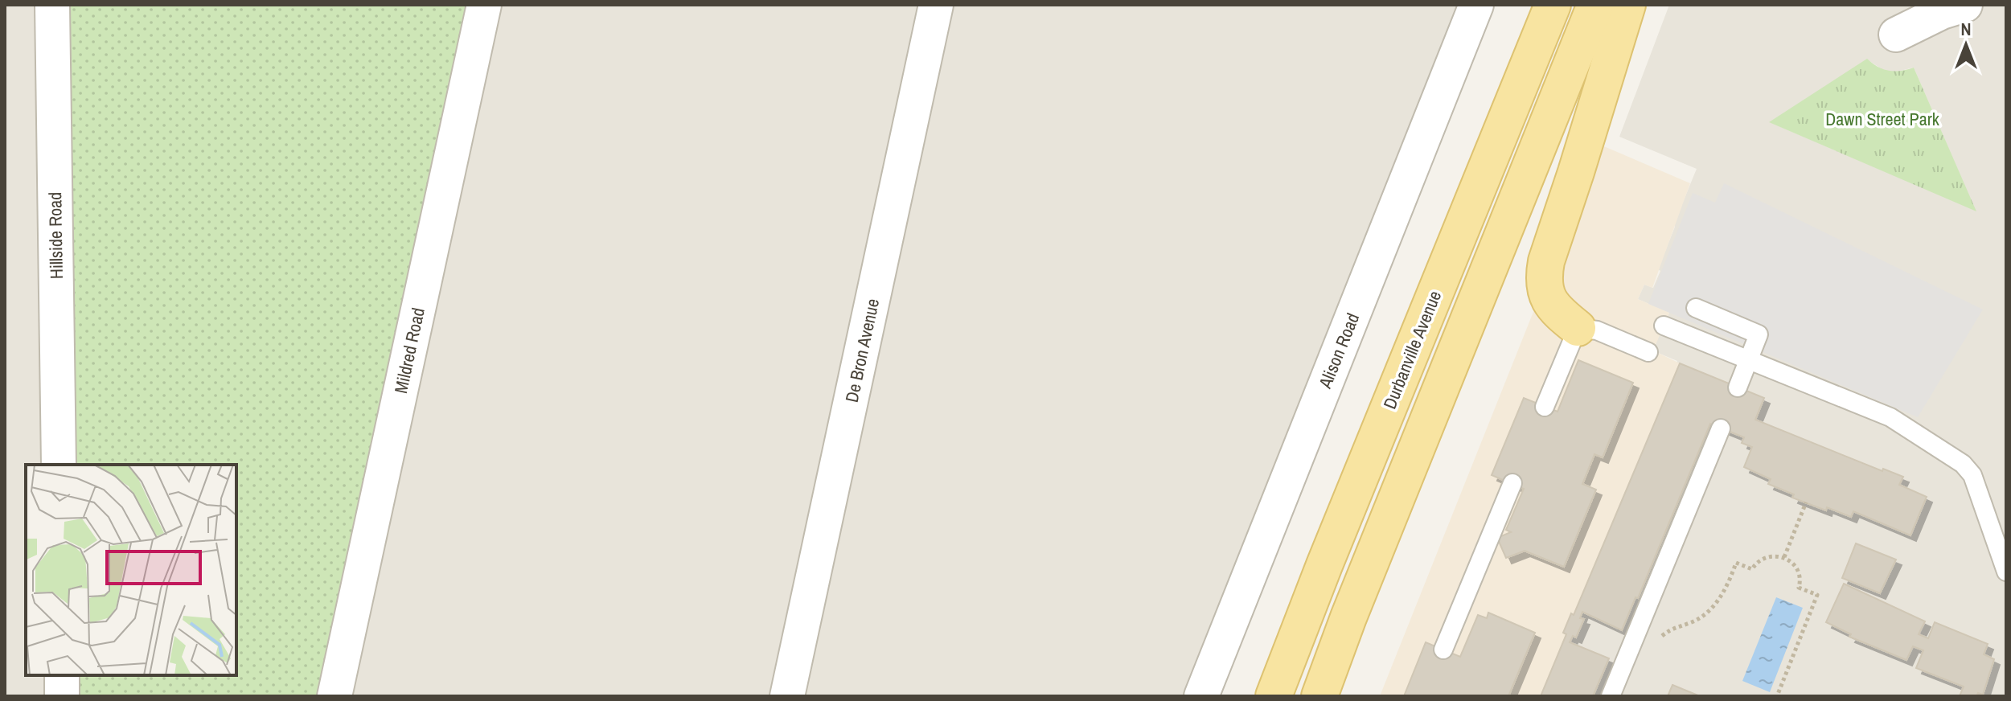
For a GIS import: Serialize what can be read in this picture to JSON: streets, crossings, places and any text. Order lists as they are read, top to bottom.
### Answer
{
  "streets": {
    "main road": ["Durbanville Avenue"],
    "street": [
      "Hillside Road",
      "Mildred Road",
      "De Bron Avenue",
      "Alison Road"
    ]
  },
  "parks": ["Dawn Street Park"],
  "north": "top"
}
